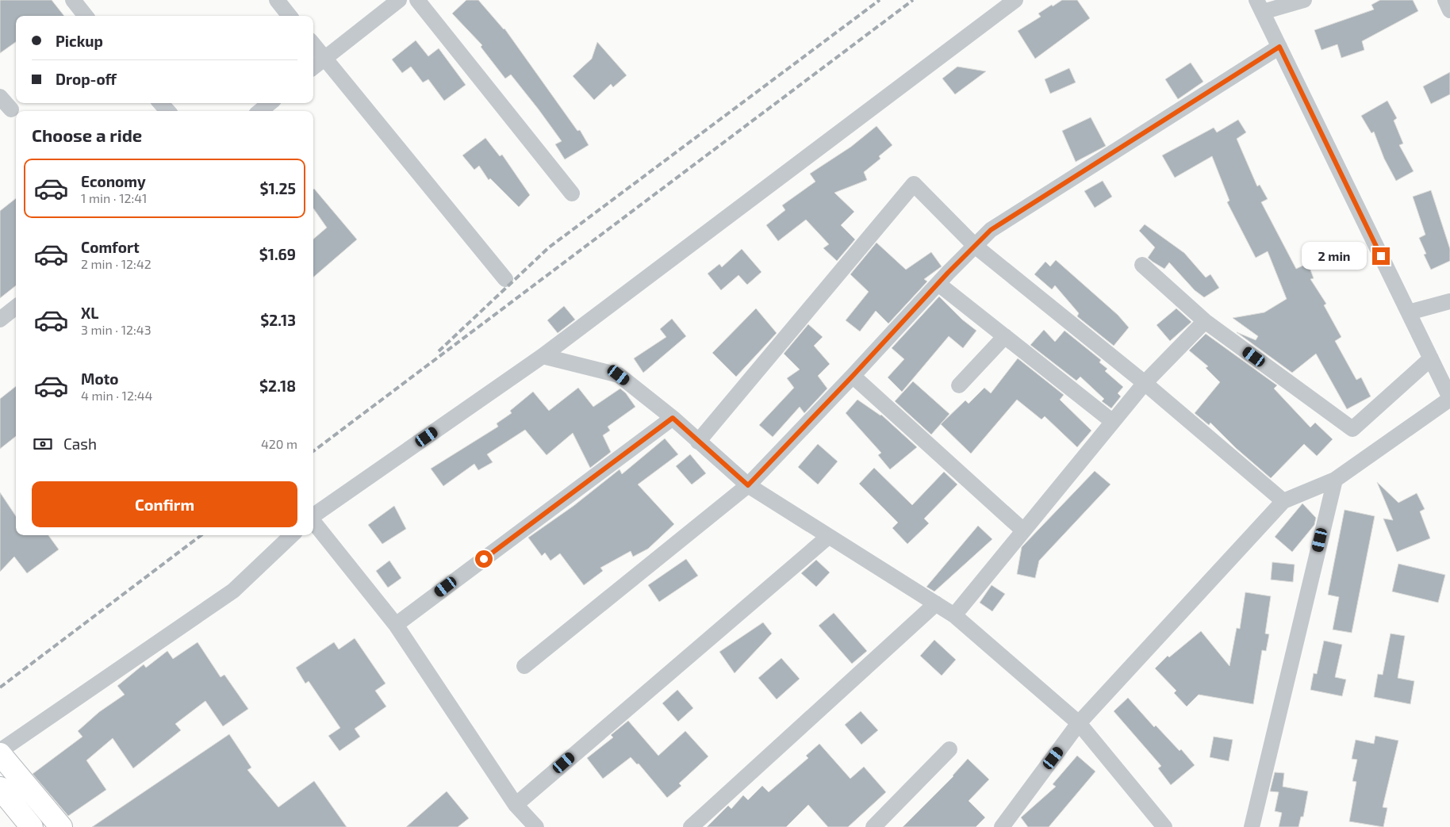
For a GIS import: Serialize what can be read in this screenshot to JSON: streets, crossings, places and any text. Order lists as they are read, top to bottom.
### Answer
{
  "page": {
    "banner": ["Pickup", "Drop-off"],
    "heading": "Choose a ride",
    "list": [
      {
        "name": "Economy",
        "note": "1 min · 12:41",
        "value": "$1.25"
      },
      {
        "name": "Comfort",
        "note": "2 min · 12:42",
        "value": "$1.69"
      },
      {
        "name": "XL",
        "note": "3 min · 12:43",
        "value": "$2.13"
      },
      {
        "name": "Moto",
        "note": "4 min · 12:44",
        "value": "$2.18"
      }
    ],
    "bubble": "2 min",
    "pay": ["Cash", "420 m"],
    "buttons": "Confirm"
  }
}
